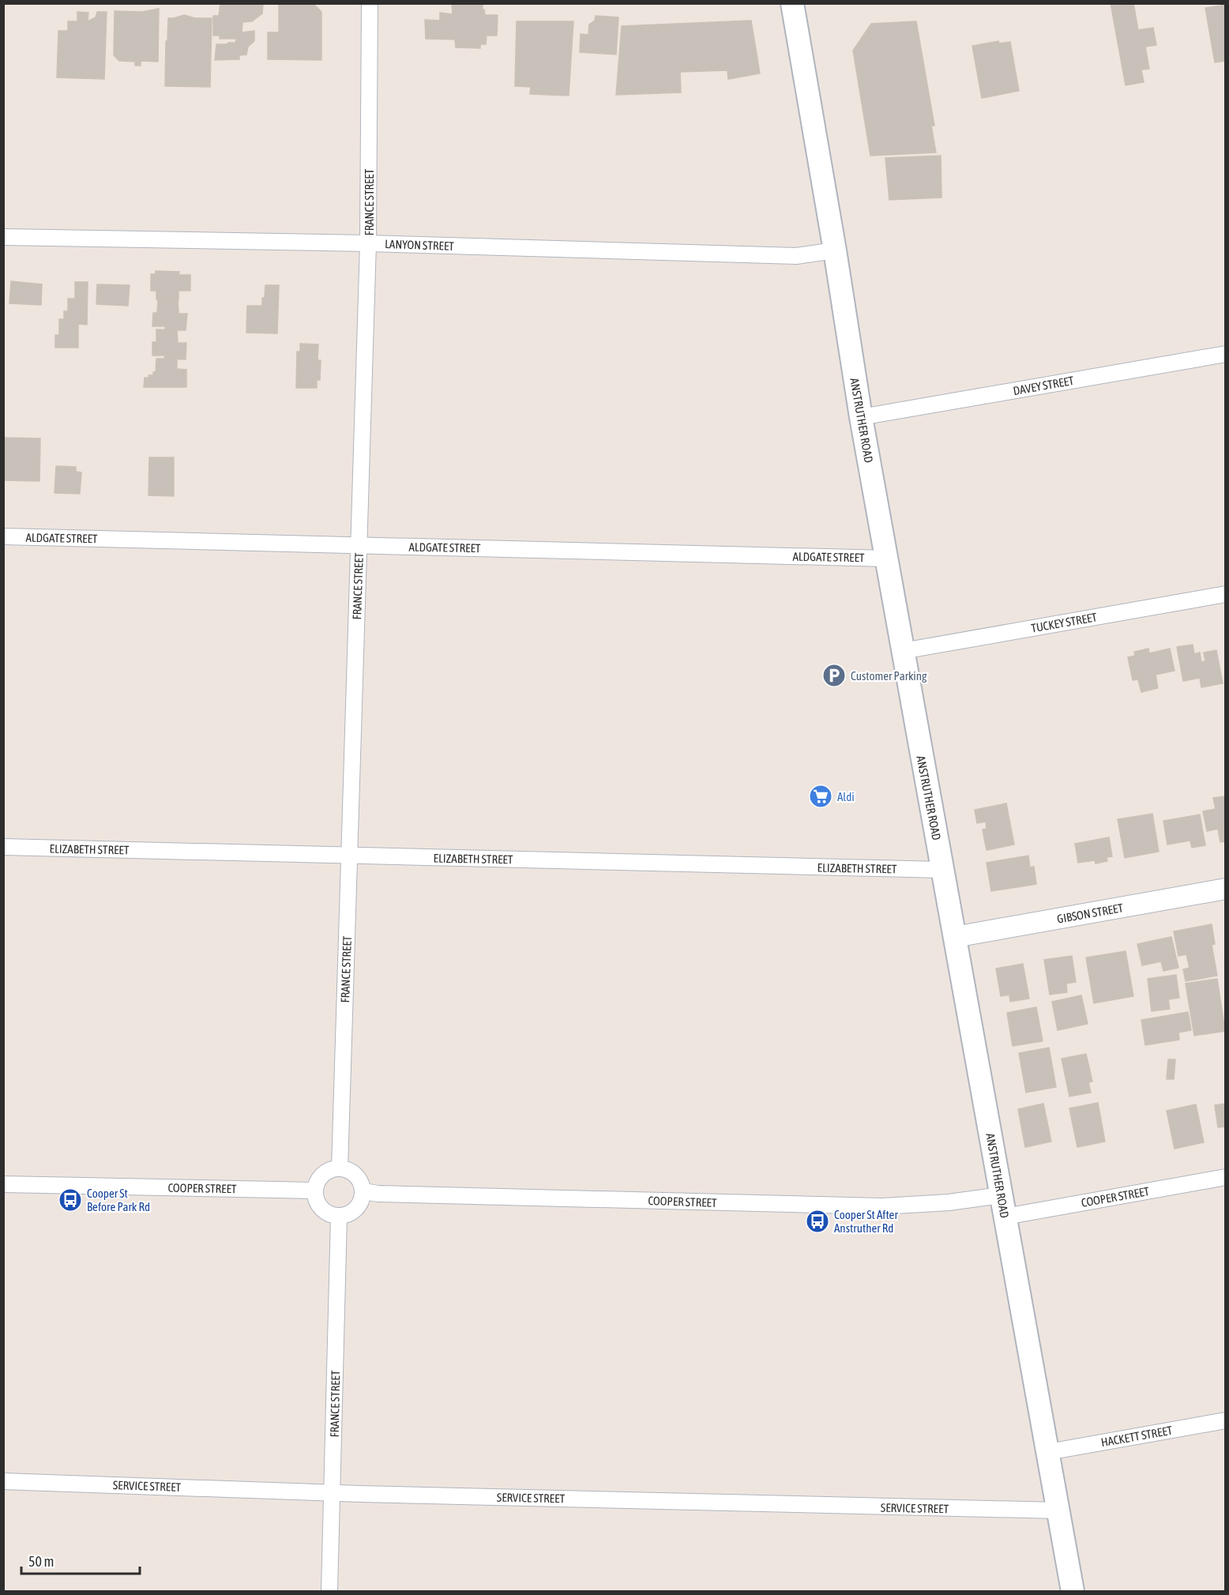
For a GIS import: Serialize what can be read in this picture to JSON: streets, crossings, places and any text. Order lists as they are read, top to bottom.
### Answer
{
  "streets": {
    "main road": ["ANSTRUTHER ROAD"],
    "street": [
      "FRANCE STREET",
      "LANYON STREET",
      "DAVEY STREET",
      "ALDGATE STREET",
      "TUCKEY STREET",
      "ELIZABETH STREET",
      "GIBSON STREET",
      "COOPER STREET",
      "HACKETT STREET",
      "SERVICE STREET"
    ]
  },
  "crossings": [
    ["FRANCE STREET", "LANYON STREET"],
    ["FRANCE STREET", "ALDGATE STREET"],
    ["FRANCE STREET", "ELIZABETH STREET"],
    ["FRANCE STREET", "COOPER STREET"],
    ["FRANCE STREET", "SERVICE STREET"],
    ["LANYON STREET", "ANSTRUTHER ROAD"],
    ["DAVEY STREET", "ANSTRUTHER ROAD"],
    ["ANSTRUTHER ROAD", "ALDGATE STREET"],
    ["ANSTRUTHER ROAD", "TUCKEY STREET"],
    ["ANSTRUTHER ROAD", "ELIZABETH STREET"],
    ["ANSTRUTHER ROAD", "GIBSON STREET"],
    ["ANSTRUTHER ROAD", "COOPER STREET"],
    ["ANSTRUTHER ROAD", "HACKETT STREET"],
    ["ANSTRUTHER ROAD", "SERVICE STREET"]
  ],
  "places": {
    "parking": ["Customer Parking"],
    "supermarket": ["Aldi"],
    "bus stop": ["Cooper St Before Park Rd", "Cooper St After Anstruther Rd"]
  },
  "scale_bar": "50 m"
}
